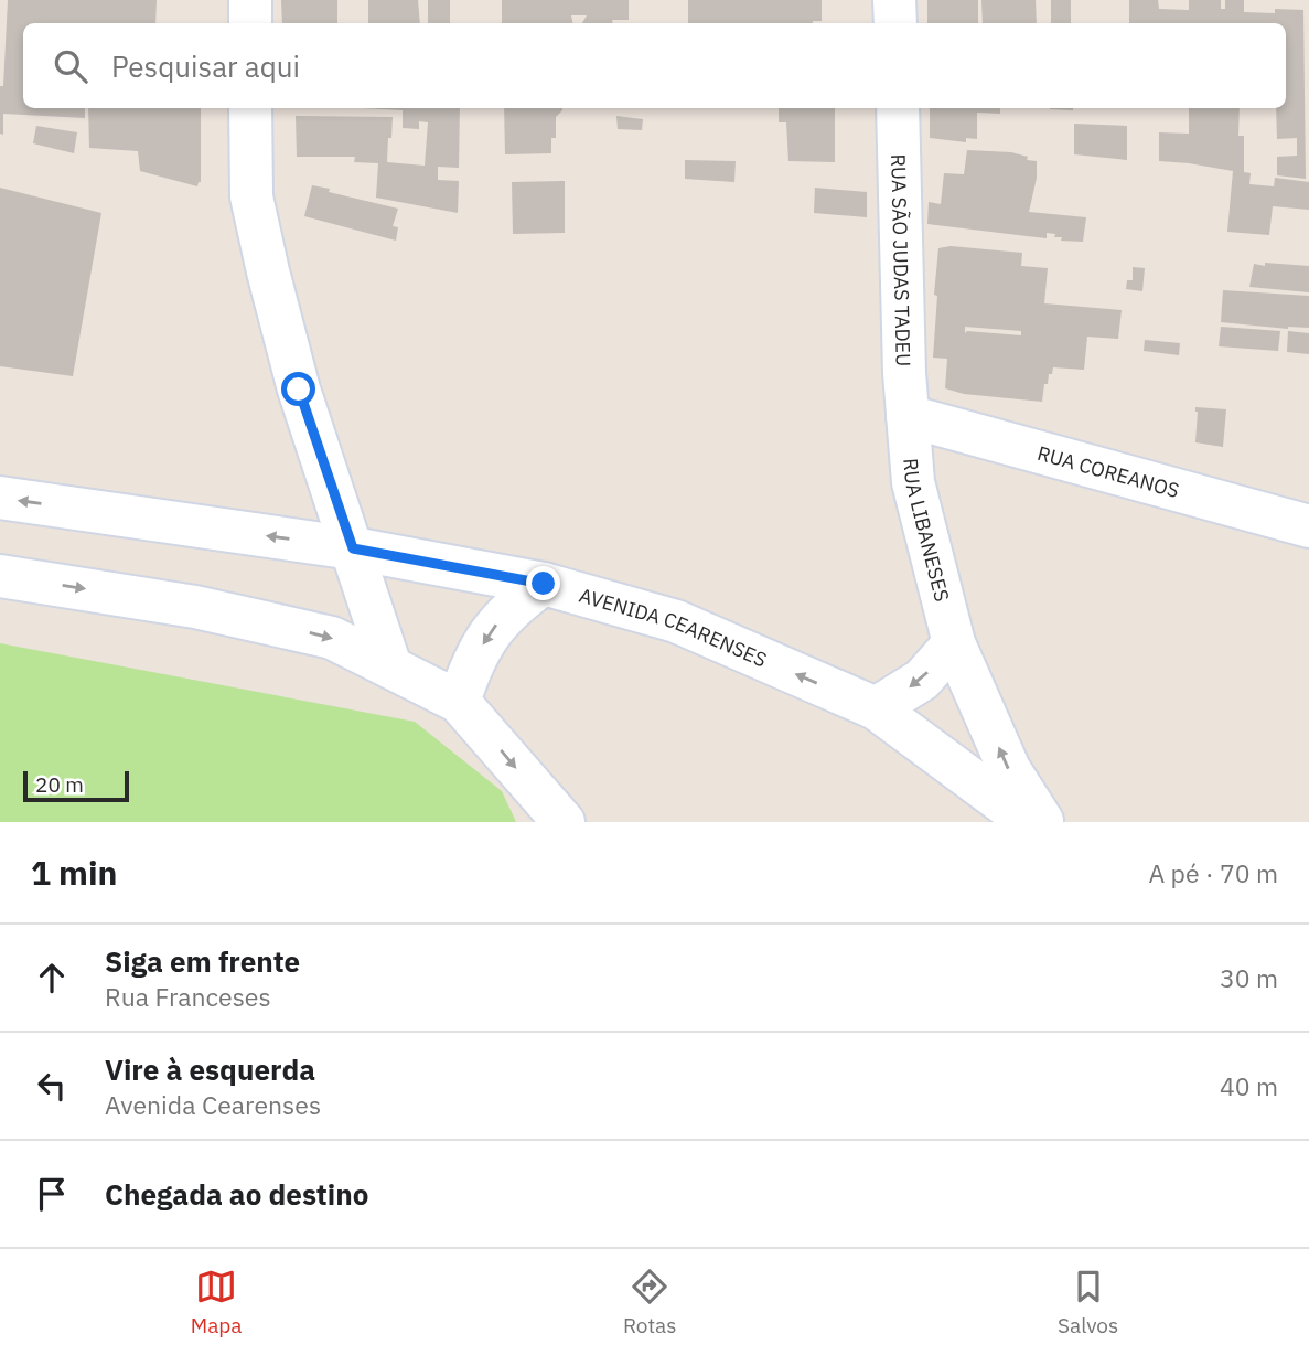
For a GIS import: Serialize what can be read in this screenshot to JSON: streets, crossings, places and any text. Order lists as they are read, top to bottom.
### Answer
{
  "streets": {
    "street": [
      "RUA SÃO JUDAS TADEU",
      "RUA COREANOS",
      "RUA LIBANESES",
      "AVENIDA CEARENSES"
    ]
  },
  "crossings": [
    ["RUA SÃO JUDAS TADEU", "RUA COREANOS"],
    ["RUA SÃO JUDAS TADEU", "RUA LIBANESES"],
    ["RUA COREANOS", "RUA LIBANESES"]
  ],
  "one_way": ["RUA LIBANESES"],
  "scale_bar": "20 m",
  "page": {
    "search": "Pesquisar aqui",
    "scale": "20 m",
    "heading": ["1 min", "A pé · 70 m"],
    "list": [
      ["Siga em frente", "Rua Franceses", "30 m"],
      ["Vire à esquerda", "Avenida Cearenses", "40 m"],
      "Chegada ao destino"
    ],
    "nav": ["Mapa", "Rotas", "Salvos"]
  }
}
